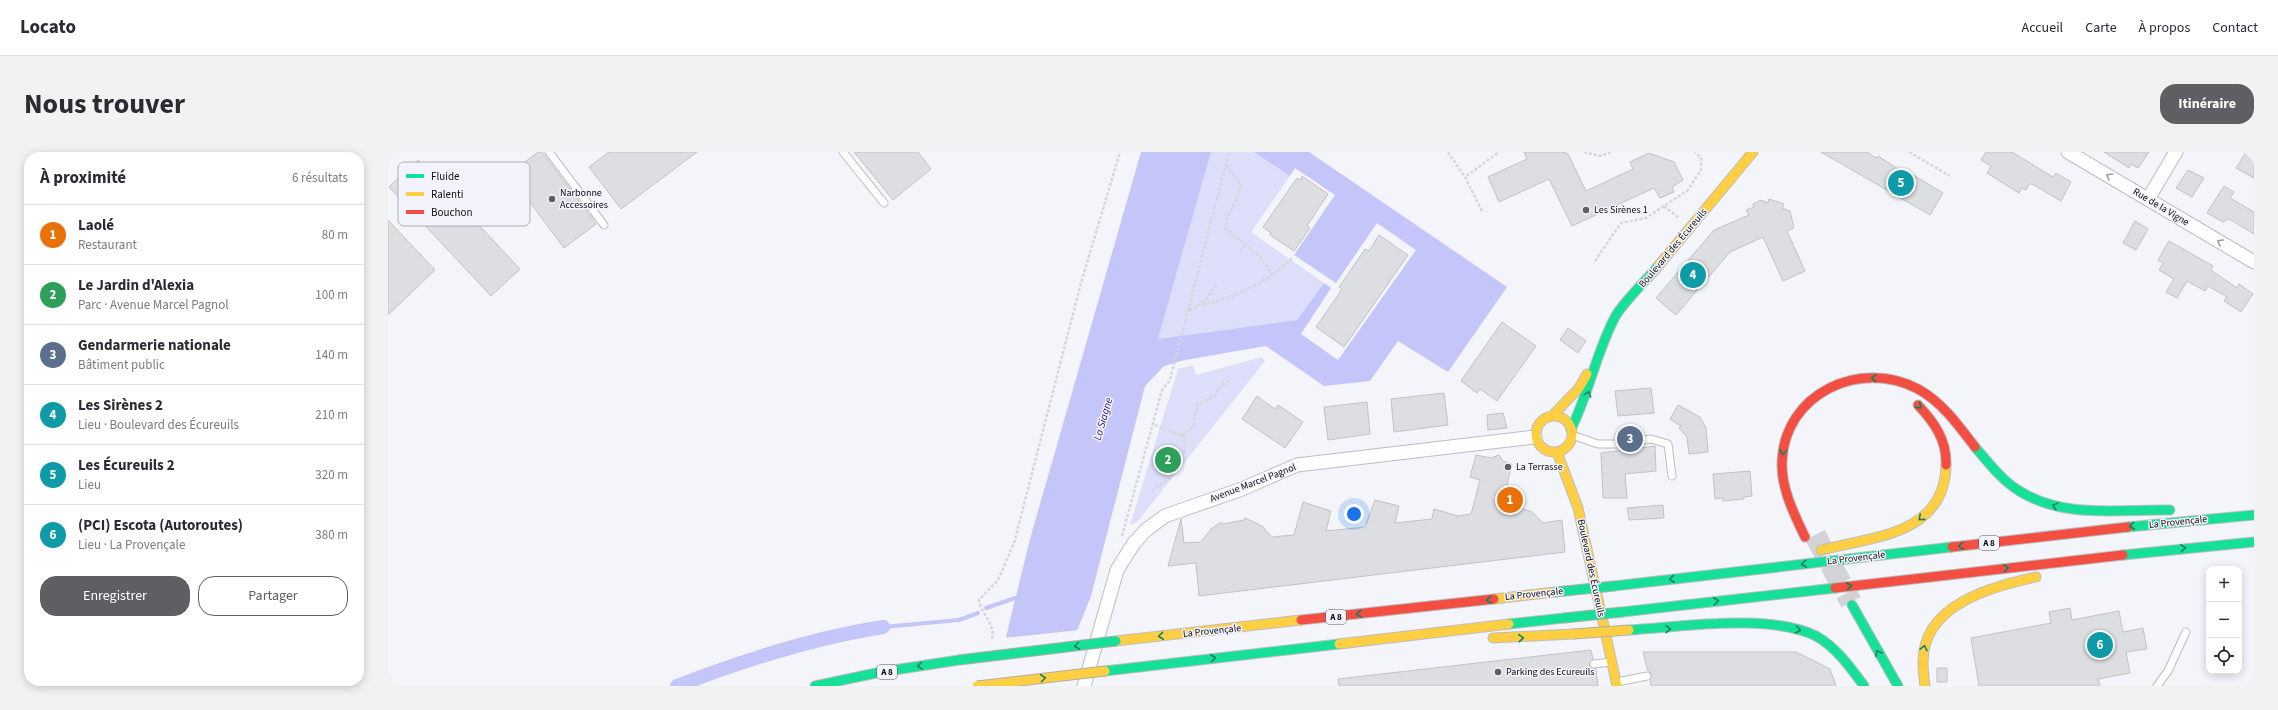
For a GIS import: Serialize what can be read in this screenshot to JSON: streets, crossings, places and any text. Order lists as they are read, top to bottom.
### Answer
{
  "streets": {
    "main road": ["Boulevard des Écureuils", "La Provençale", "A 8"],
    "street": ["Rue de la Vigne", "Avenue Marcel Pagnol"]
  },
  "crossings": [
    ["Boulevard des Écureuils", "Avenue Marcel Pagnol"]
  ],
  "one_way": ["Rue de la Vigne"],
  "water": ["La Siagne"],
  "places": [
    "Narbonne Accessoires",
    "Les Sirènes 1",
    "La Terrasse",
    "Parking des Ecureuils"
  ],
  "legend": ["Fluide", "Ralenti", "Bouchon"],
  "page": {
    "header": "Locato",
    "nav": [
      "Accueil",
      "Carte",
      "À propos",
      "Contact"
    ],
    "title": "Nous trouver",
    "buttons": [
      "Itinéraire",
      ["Enregistrer", "Partager"]
    ],
    "heading": ["À proximité", "6 résultats"],
    "pins": [
      "5",
      "4",
      "3",
      "2",
      "1",
      "6"
    ],
    "list": [
      {
        "mark": "1",
        "name": "Laolé",
        "note": "Restaurant",
        "value": "80 m"
      },
      {
        "mark": "2",
        "name": "Le Jardin d'Alexia",
        "note": "Parc · Avenue Marcel Pagnol",
        "value": "100 m"
      },
      {
        "mark": "3",
        "name": "Gendarmerie nationale",
        "note": "Bâtiment public",
        "value": "140 m"
      },
      {
        "mark": "4",
        "name": "Les Sirènes 2",
        "note": "Lieu · Boulevard des Écureuils",
        "value": "210 m"
      },
      {
        "mark": "5",
        "name": "Les Écureuils 2",
        "note": "Lieu",
        "value": "320 m"
      },
      {
        "mark": "6",
        "name": "(PCI) Escota (Autoroutes)",
        "note": "Lieu · La Provençale",
        "value": "380 m"
      }
    ],
    "map_buttons": ["+", "−"]
  }
}
